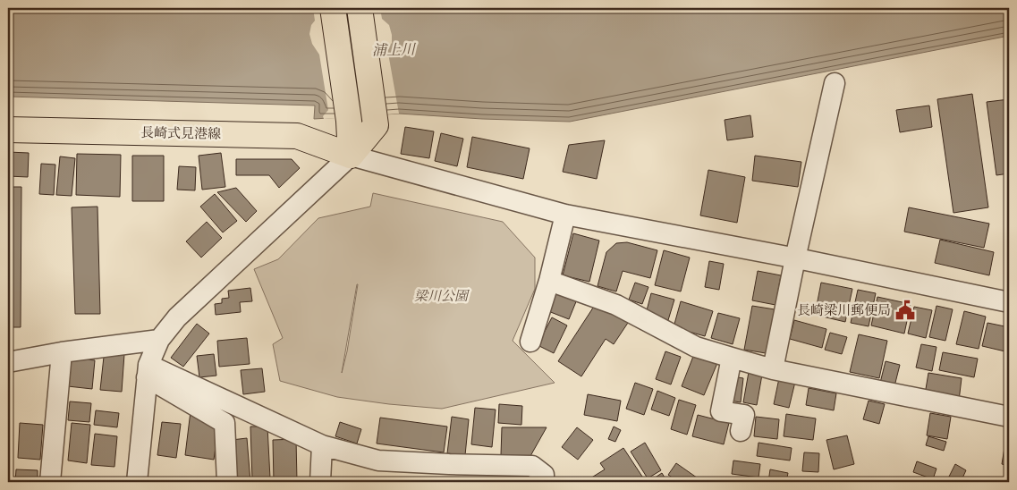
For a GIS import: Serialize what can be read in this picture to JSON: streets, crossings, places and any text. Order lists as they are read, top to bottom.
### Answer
{
  "streets": {
    "main road": ["長崎式見港線"]
  },
  "water": ["浦上川"],
  "parks": ["梁川公園"],
  "places": {
    "public building": ["長崎梁川郵便局"]
  }
}
